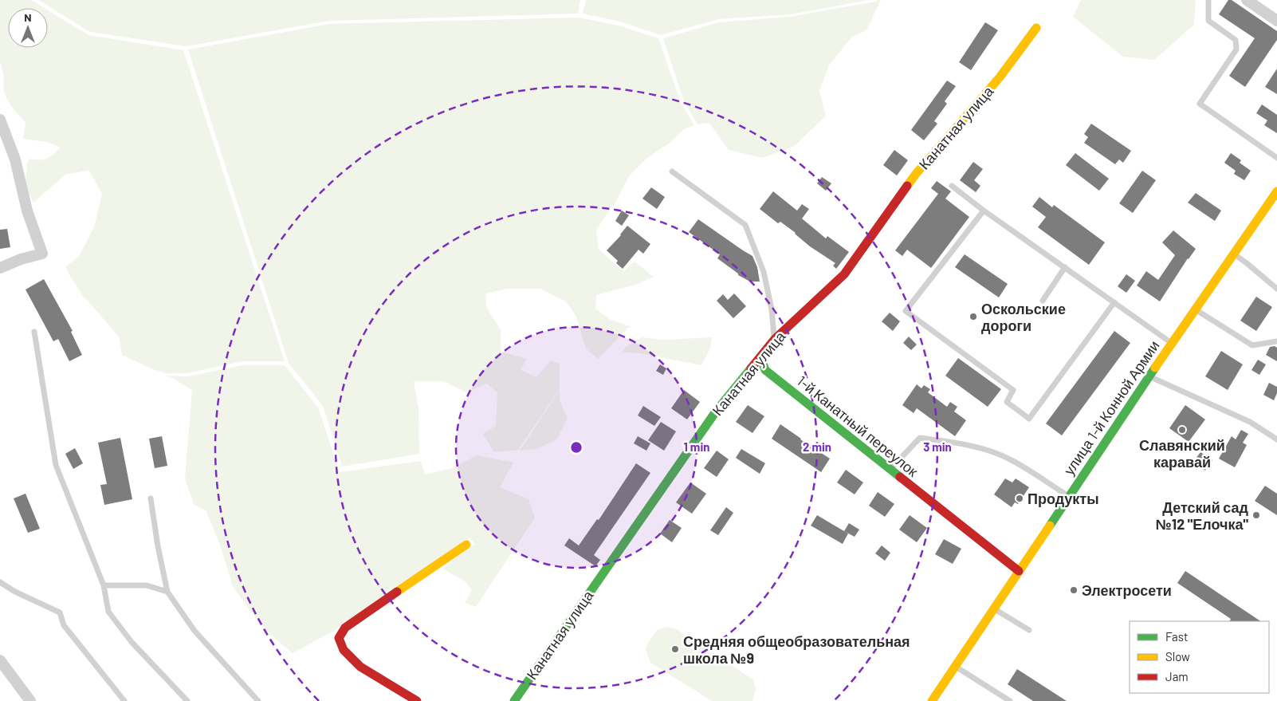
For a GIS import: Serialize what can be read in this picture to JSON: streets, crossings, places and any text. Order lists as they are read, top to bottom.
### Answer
{
  "streets": {
    "street": ["Канатная улица", "улица 1-й Конной Армии", "1-й Канатный переулок"]
  },
  "crossings": [
    ["Канатная улица", "1-й Канатный переулок"],
    ["улица 1-й Конной Армии", "1-й Канатный переулок"]
  ],
  "places": [
    "Оскольские дороги",
    "Славянский каравай",
    "Продукты",
    "Детский сад №12 \"Елочка\"",
    "Электросети",
    "Средняя общеобразовательная школа №9"
  ],
  "legend": ["Fast", "Slow", "Jam"],
  "north": "top",
  "rings": ["1 min", "2 min", "3 min"]
}
